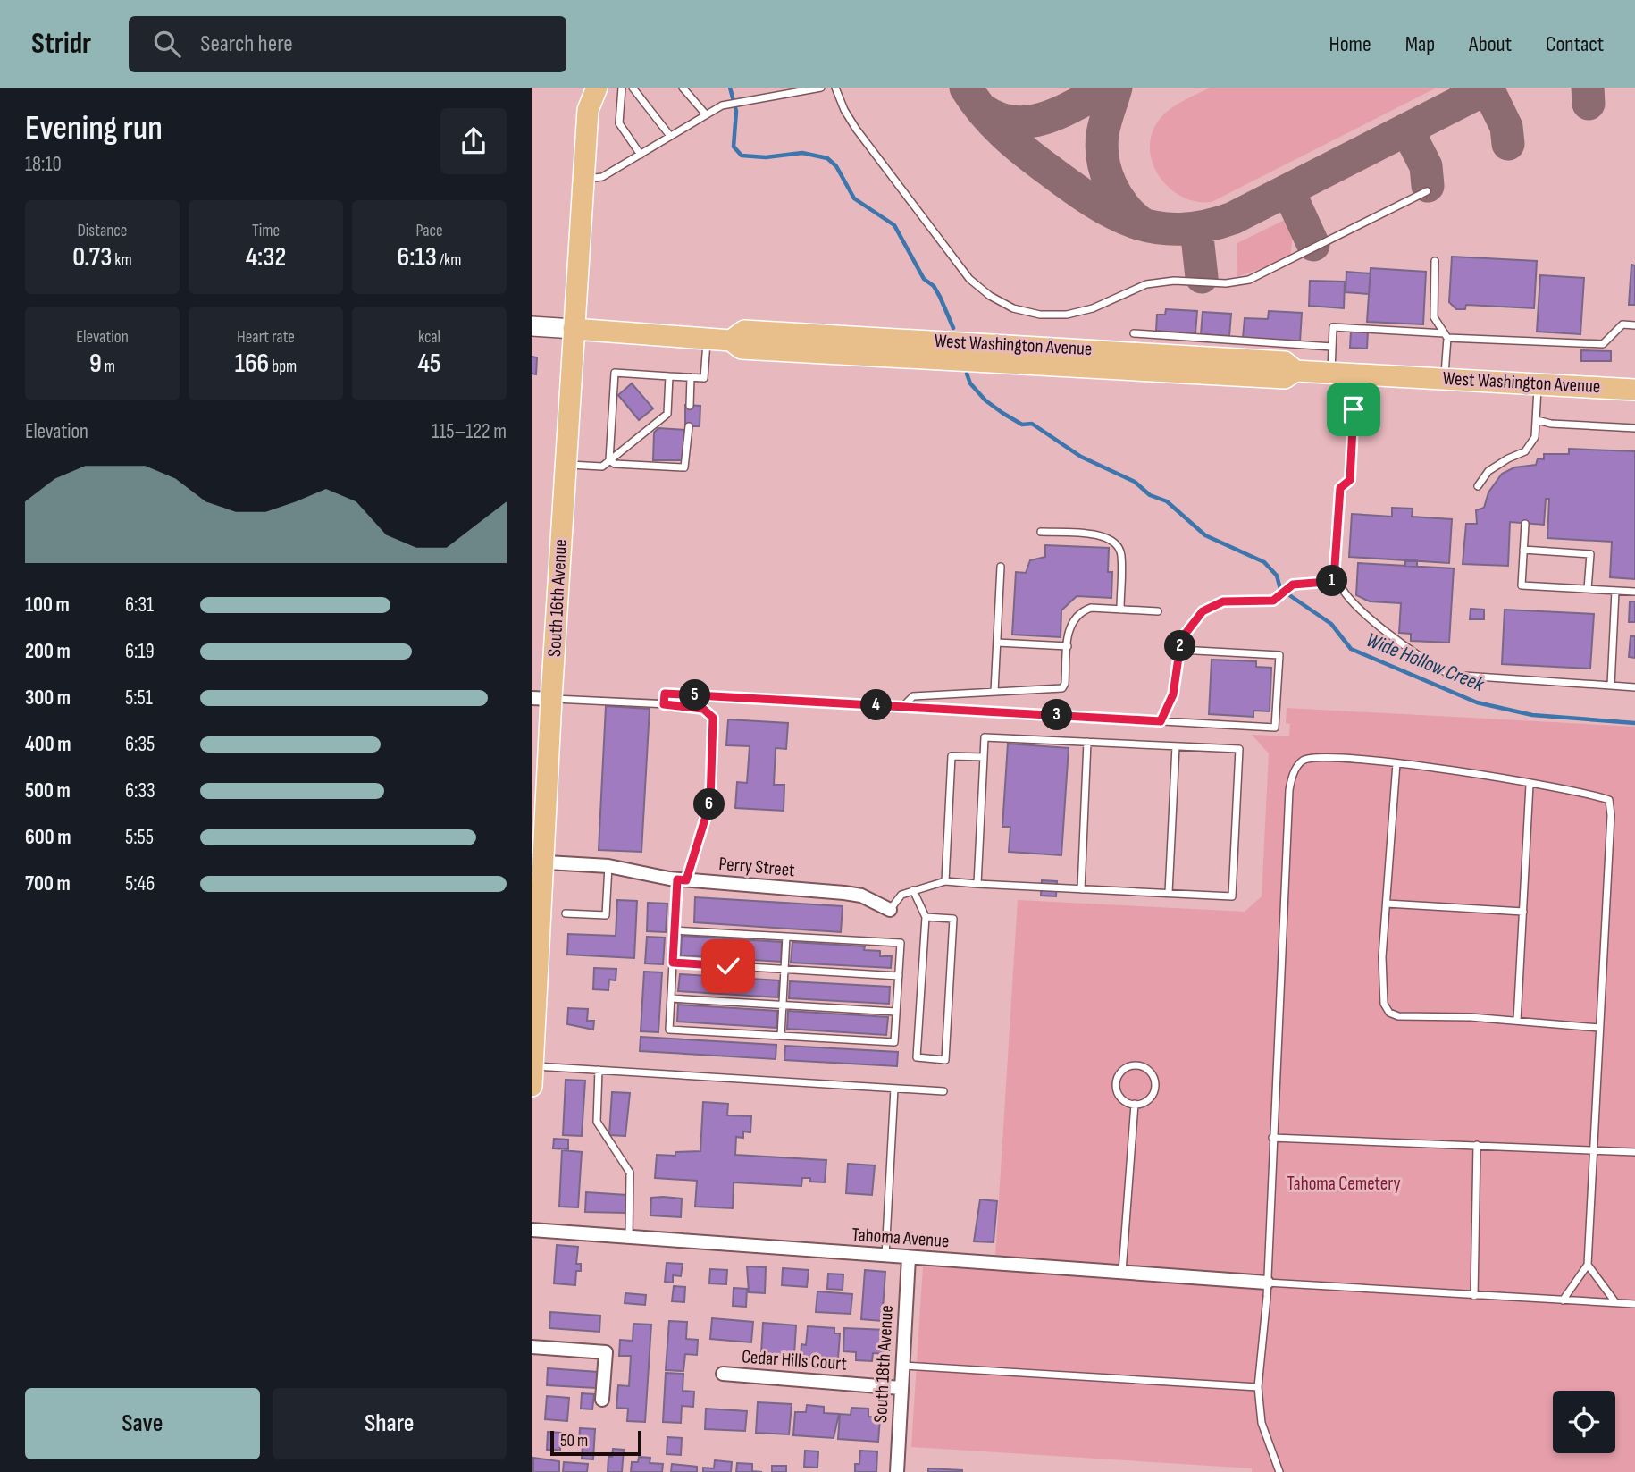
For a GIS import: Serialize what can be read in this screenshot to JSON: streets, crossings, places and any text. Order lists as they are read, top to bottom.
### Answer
{
  "streets": {
    "main road": ["West Washington Avenue", "South 16th Avenue"],
    "street": [
      "Perry Street",
      "Tahoma Avenue",
      "Cedar Hills Court",
      "South 18th Avenue"
    ]
  },
  "crossings": [
    ["West Washington Avenue", "South 16th Avenue"],
    ["South 16th Avenue", "Perry Street"],
    ["Tahoma Avenue", "South 18th Avenue"],
    ["Cedar Hills Court", "South 18th Avenue"]
  ],
  "water": ["Wide Hollow Creek"],
  "parks": ["Tahoma Cemetery"],
  "scale_bar": "50 m",
  "page": {
    "header": "Stridr",
    "search": "Search here",
    "nav": [
      "Home",
      "Map",
      "About",
      "Contact"
    ],
    "heading": ["Evening run", "18:10"],
    "stats": [
      ["Distance", "0.73 km"],
      ["Time", "4:32"],
      ["Pace", "6:13 /km"],
      ["Elevation", "9 m"],
      ["Heart rate", "166 bpm"],
      ["kcal", "45"]
    ],
    "chart": ["Elevation", "115–122 m"],
    "pins": [
      "1",
      "2",
      "5",
      "4",
      "3",
      "6"
    ],
    "list": [
      {
        "name": "100 m",
        "note": "6:31"
      },
      {
        "name": "200 m",
        "note": "6:19"
      },
      {
        "name": "300 m",
        "note": "5:51"
      },
      {
        "name": "400 m",
        "note": "6:35"
      },
      {
        "name": "500 m",
        "note": "6:33"
      },
      {
        "name": "600 m",
        "note": "5:55"
      },
      {
        "name": "700 m",
        "note": "5:46"
      }
    ],
    "buttons": ["Save", "Share"],
    "scale": "50 m"
  }
}
